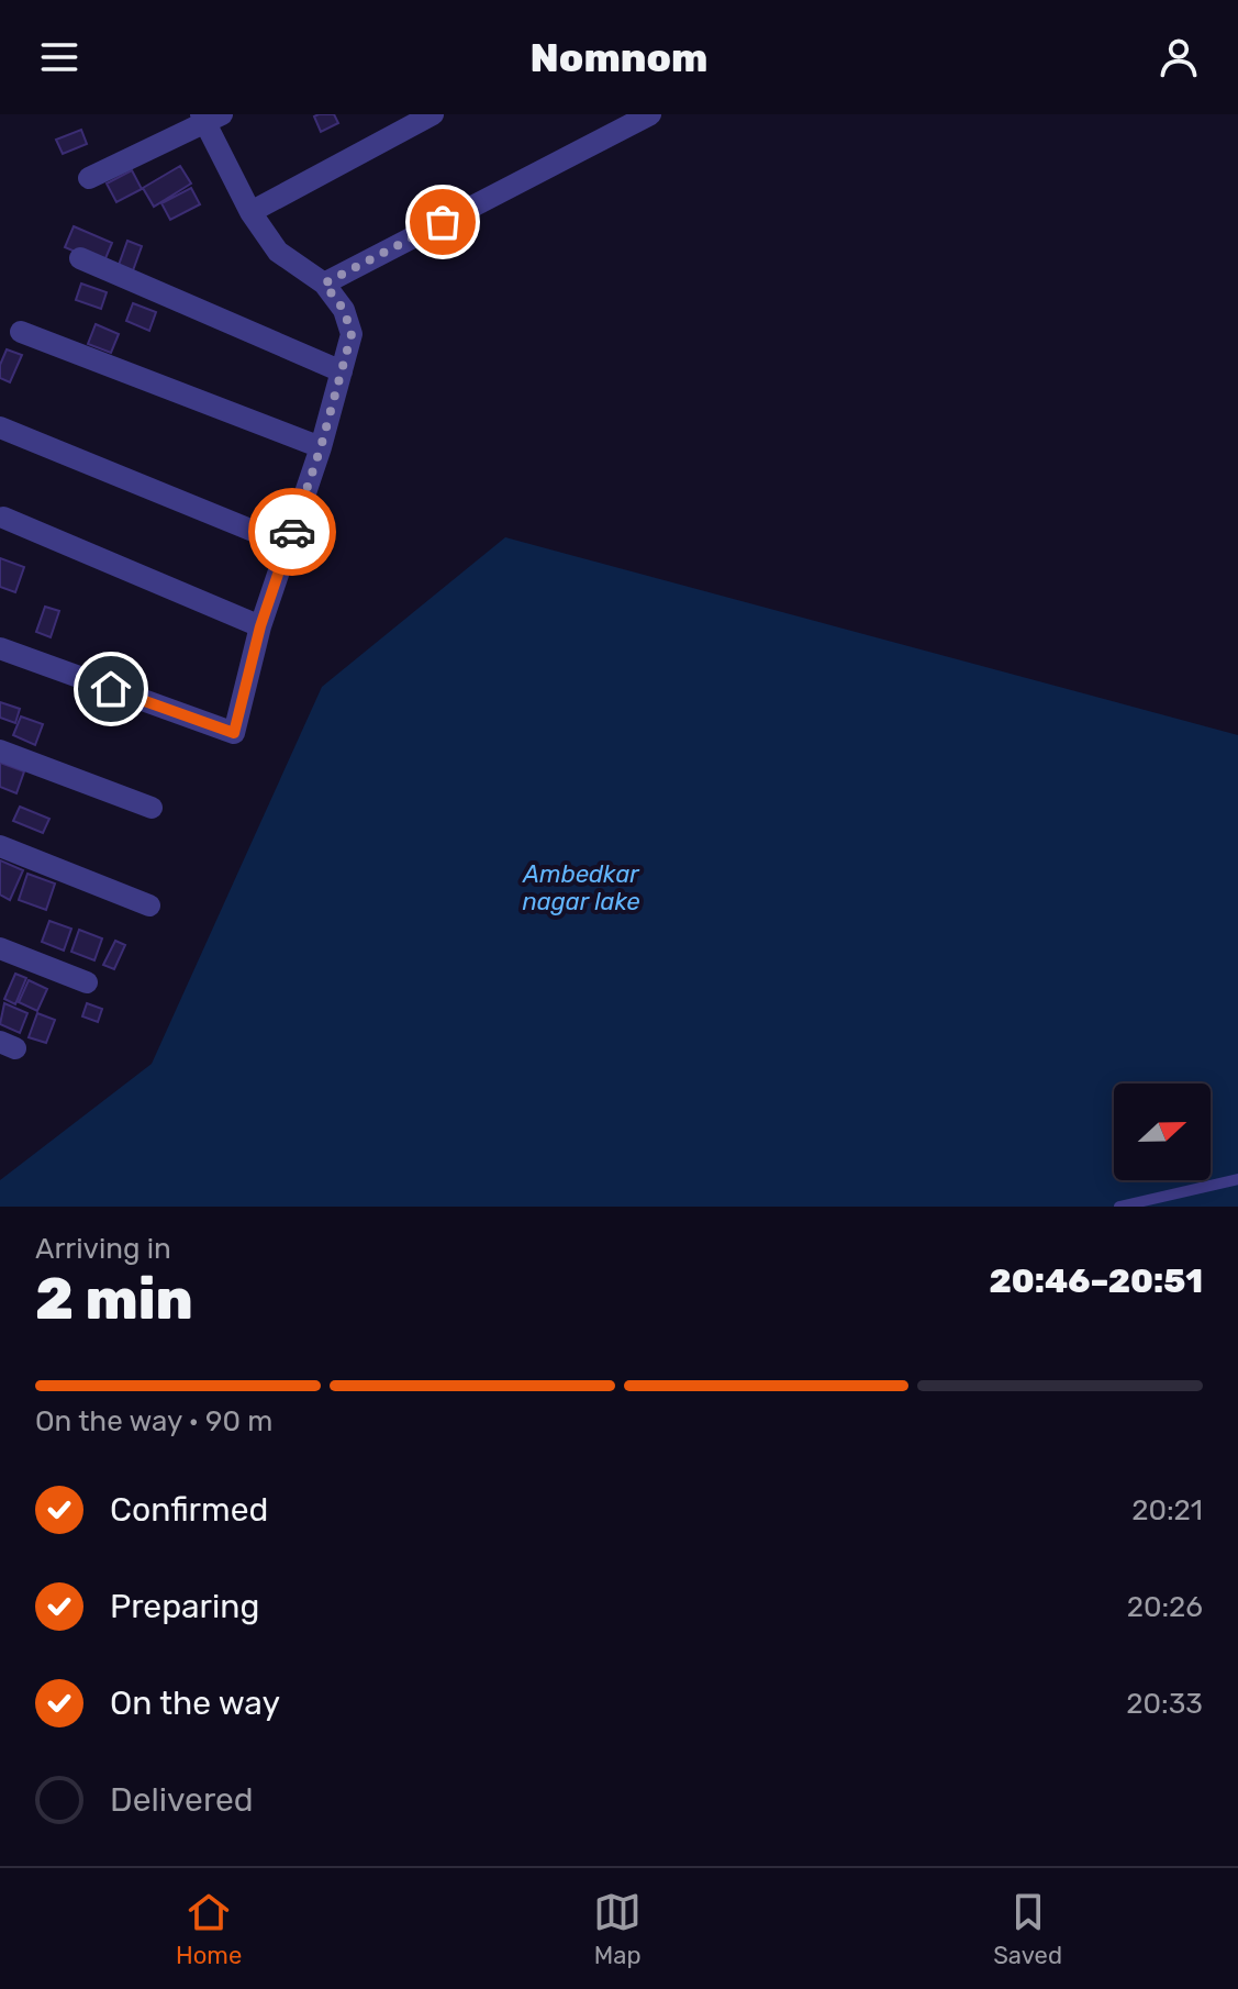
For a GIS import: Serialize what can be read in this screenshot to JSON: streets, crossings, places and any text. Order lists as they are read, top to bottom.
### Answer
{
  "water": ["Ambedkar nagar lake"],
  "north": "right",
  "page": {
    "header": "Nomnom",
    "heading": ["2 min", "Arriving in", "20:46–20:51"],
    "bar": "On the way · 90 m",
    "list": [
      ["Confirmed", "20:21"],
      ["Preparing", "20:26"],
      ["On the way", "20:33"],
      "Delivered"
    ],
    "tabs": ["Home", "Map", "Saved"]
  }
}
